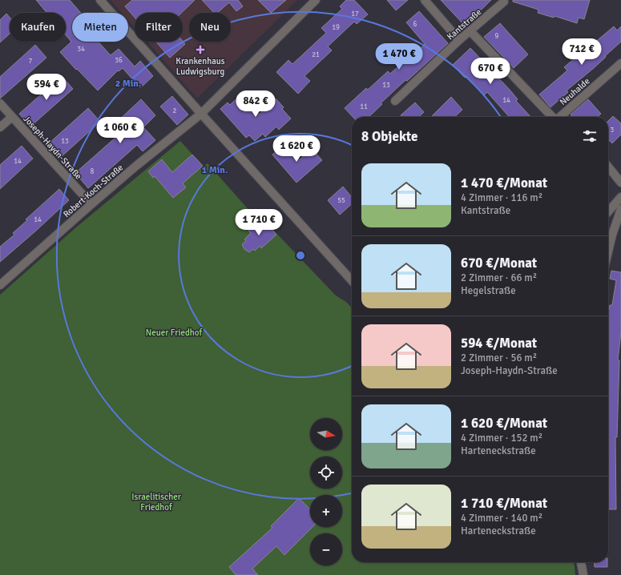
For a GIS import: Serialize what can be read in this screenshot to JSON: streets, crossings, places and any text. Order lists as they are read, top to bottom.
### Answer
{
  "streets": {
    "street": [
      "Kantstraße",
      "Neuhalde",
      "Joseph-Haydn-Straße",
      "Robert-Koch-Straße"
    ]
  },
  "crossings": [
    ["Joseph-Haydn-Straße", "Robert-Koch-Straße"]
  ],
  "parks": ["Neuer Friedhof", "Israelitischer Friedhof"],
  "places": {
    "health": ["Krankenhaus Ludwigsburg"]
  },
  "house_numbers": [
    "17",
    "6",
    "19",
    "9",
    "34",
    "21",
    "36",
    "7",
    "13",
    "14",
    "11",
    "2",
    "3",
    "13",
    "14",
    "8",
    "55",
    "14"
  ],
  "north": "right",
  "page": {
    "chip": [
      "Kaufen",
      "Mieten",
      "Filter",
      "Neu"
    ],
    "price": [
      "712 €",
      "1 470 €",
      "670 €",
      "594 €",
      "842 €",
      "1 060 €",
      "1 620 €",
      "1 710 €"
    ],
    "heading": "8 Objekte",
    "list": [
      {
        "name": "1 470 €/Monat",
        "note": "4 Zimmer · 116 m² · Kantstraße"
      },
      {
        "name": "670 €/Monat",
        "note": "2 Zimmer · 66 m² · Hegelstraße"
      },
      {
        "name": "594 €/Monat",
        "note": "2 Zimmer · 56 m² · Joseph-Haydn-Straße"
      },
      {
        "name": "1 620 €/Monat",
        "note": "4 Zimmer · 152 m² · Harteneckstraße"
      },
      {
        "name": "1 710 €/Monat",
        "note": "4 Zimmer · 140 m² · Harteneckstraße"
      }
    ],
    "map_buttons": ["+", "−"]
  },
  "rings": ["2 Min.", "1 Min."]
}
